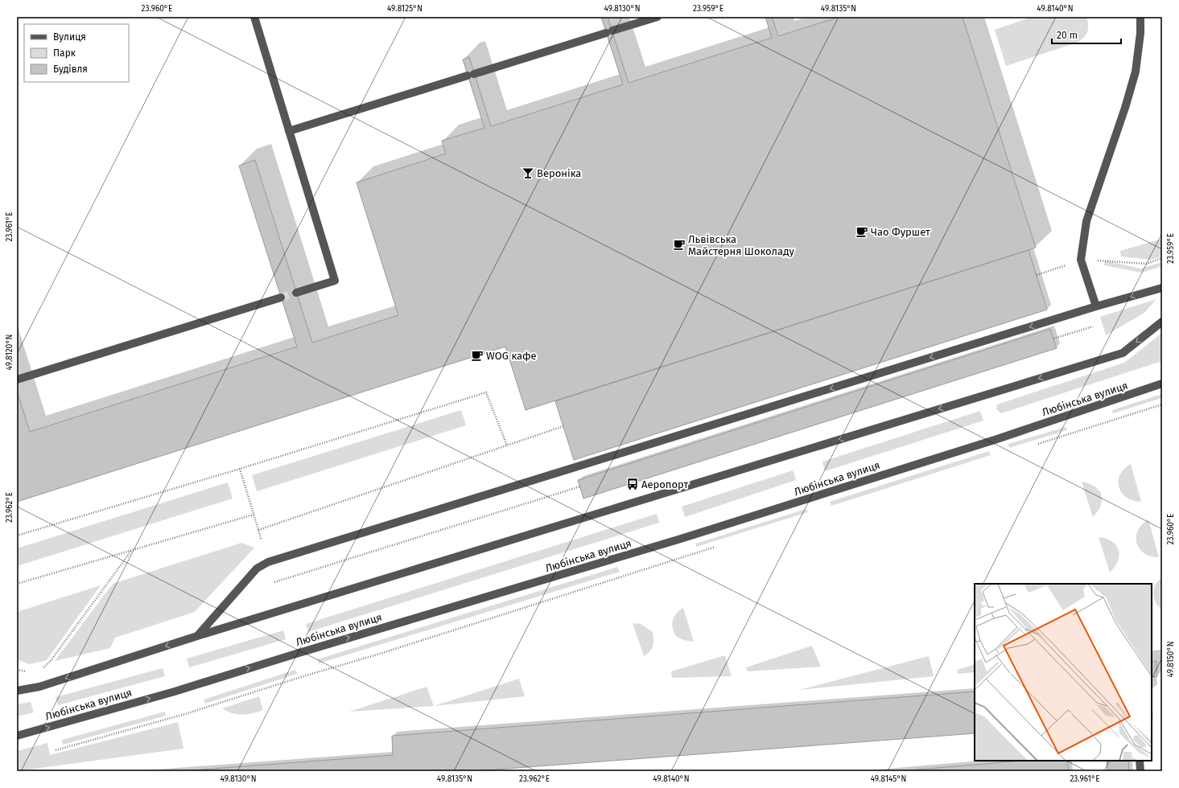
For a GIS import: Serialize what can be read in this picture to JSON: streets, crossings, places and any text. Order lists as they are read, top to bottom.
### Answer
{
  "streets": {
    "street": ["Любінська вулиця"]
  },
  "places": {
    "bar": ["Вероніка"],
    "cafe": ["Чао Фуршет", "Львівська Майстерня Шоколаду", "WOG кафе"],
    "bus stop": ["Аеропорт"]
  },
  "legend": ["Вулиця", "Парк", "Будівля"],
  "scale_bar": "20 m",
  "coordinates": [
    "23.960°E",
    "49.8125°N",
    "49.8130°N",
    "23.959°E",
    "49.8135°N",
    "49.8140°N",
    "23.961°E",
    "49.8120°N",
    "23.962°E",
    "49.8150°N",
    "49.8145°N"
  ]
}
